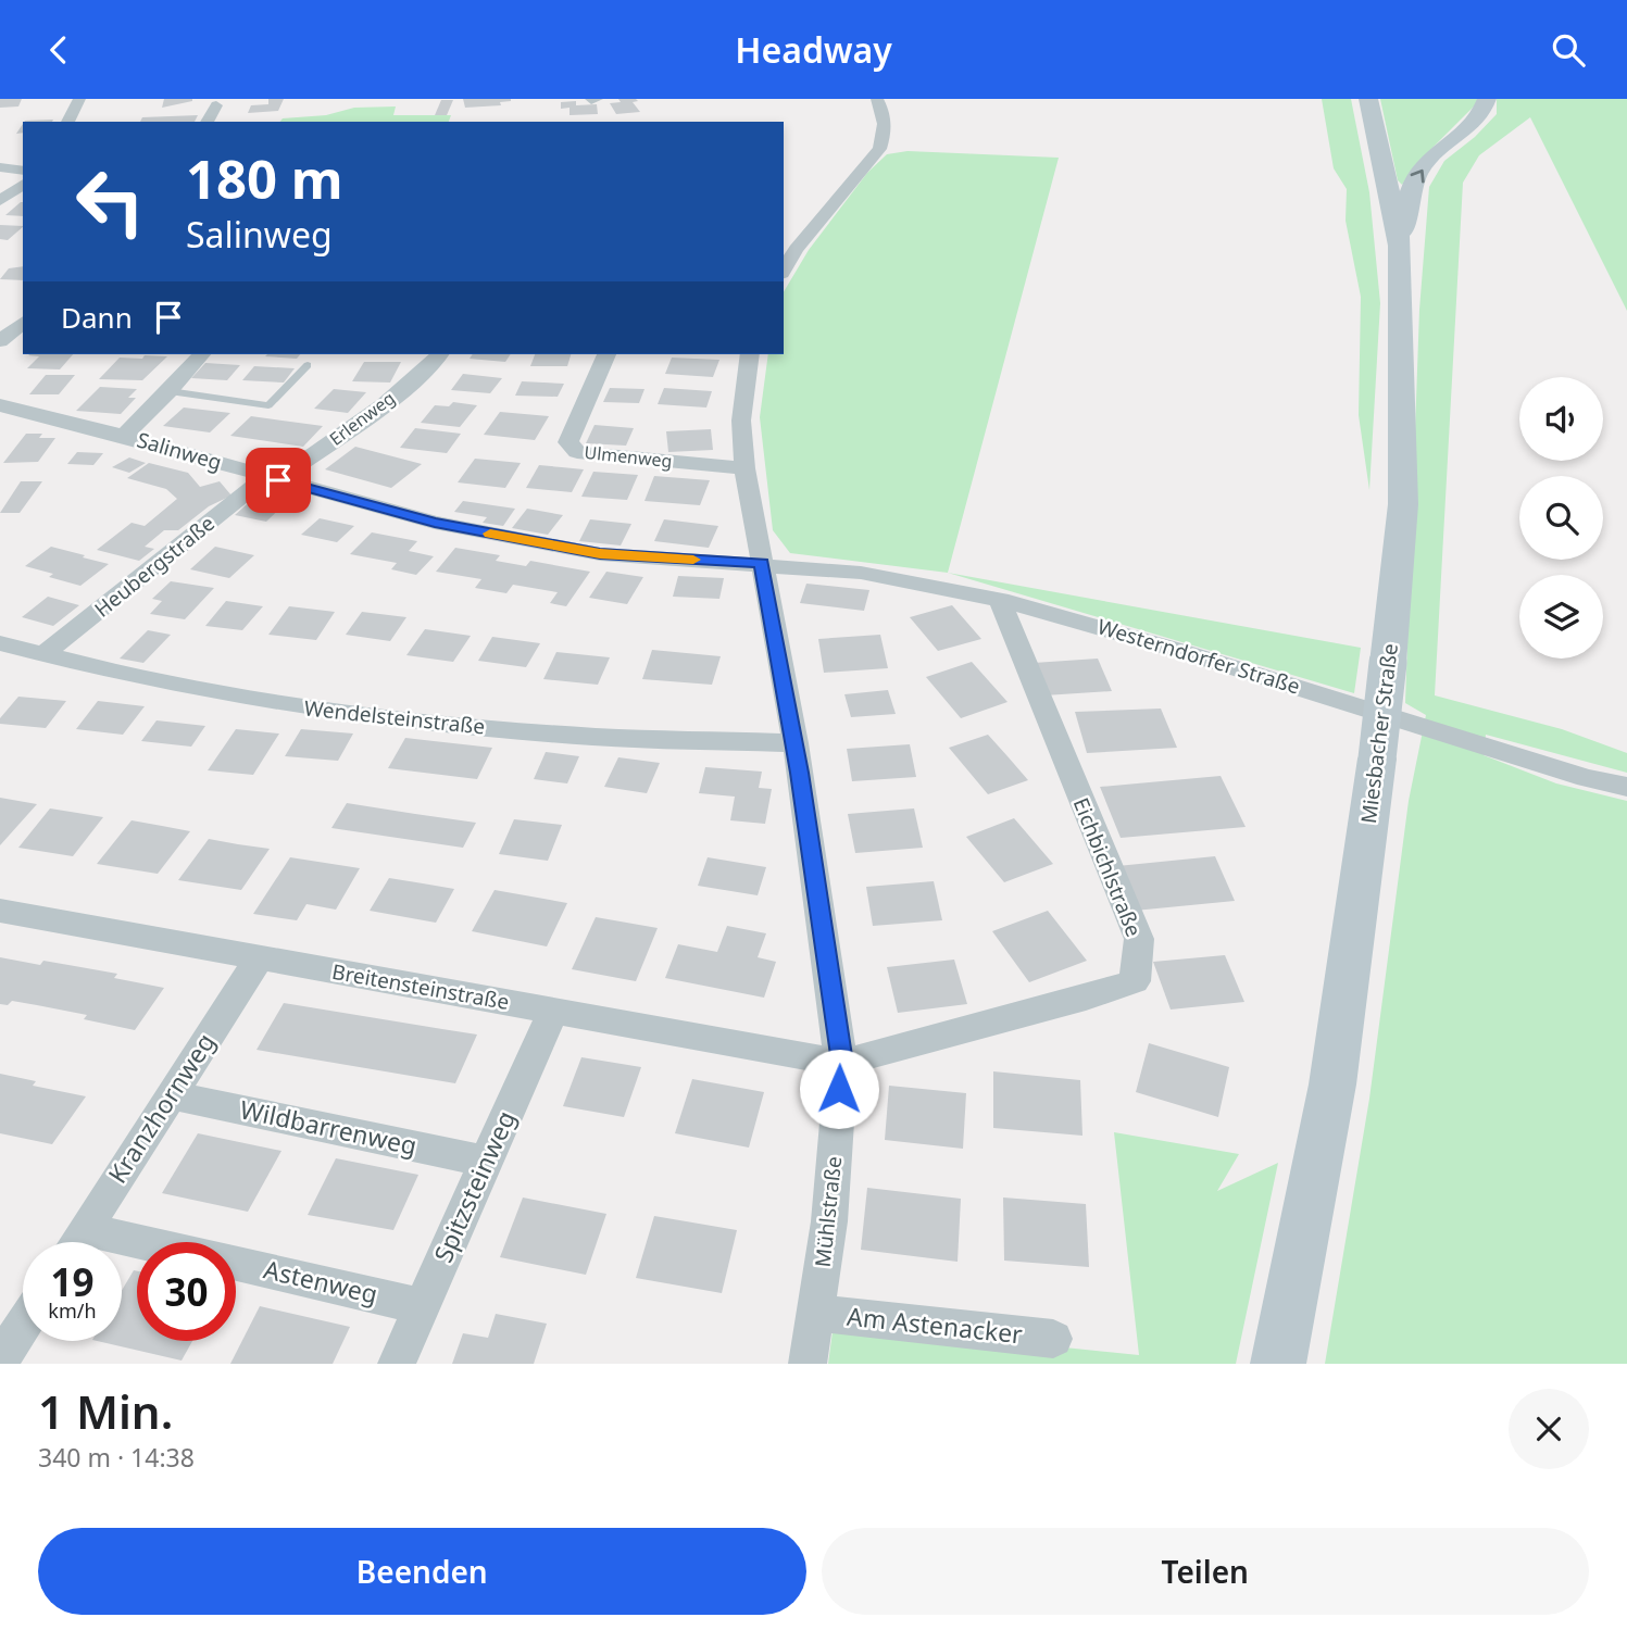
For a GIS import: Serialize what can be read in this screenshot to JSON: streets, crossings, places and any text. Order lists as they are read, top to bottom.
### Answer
{
  "streets": {
    "main road": ["Miesbacher Straße"],
    "street": [
      "Erlenweg",
      "Salinweg",
      "Ulmenweg",
      "Heubergstraße",
      "Westerndorfer Straße",
      "Wendelsteinstraße",
      "Eichbichlstraße",
      "Breitensteinstraße",
      "Kranzhornweg",
      "Wildbarrenweg",
      "Spitzsteinweg",
      "Mühlstraße",
      "Astenweg",
      "Am Astenacker"
    ]
  },
  "crossings": [
    ["Erlenweg", "Salinweg"],
    ["Erlenweg", "Heubergstraße"],
    ["Salinweg", "Heubergstraße"],
    ["Salinweg", "Westerndorfer Straße"],
    ["Salinweg", "Mühlstraße"],
    ["Ulmenweg", "Mühlstraße"],
    ["Heubergstraße", "Wendelsteinstraße"],
    ["Westerndorfer Straße", "Eichbichlstraße"],
    ["Westerndorfer Straße", "Mühlstraße"],
    ["Wendelsteinstraße", "Mühlstraße"],
    ["Eichbichlstraße", "Breitensteinstraße"],
    ["Eichbichlstraße", "Mühlstraße"],
    ["Breitensteinstraße", "Kranzhornweg"],
    ["Breitensteinstraße", "Spitzsteinweg"],
    ["Breitensteinstraße", "Mühlstraße"],
    ["Kranzhornweg", "Wildbarrenweg"],
    ["Wildbarrenweg", "Spitzsteinweg"],
    ["Spitzsteinweg", "Astenweg"],
    ["Mühlstraße", "Am Astenacker"]
  ],
  "page": {
    "header": "Headway",
    "turn": ["180 m", "Salinweg"],
    "then": "Dann",
    "speed": "19 km/h",
    "limit": "30",
    "heading": ["1 Min.", "340 m · 14:38"],
    "buttons": ["Beenden", "Teilen"]
  }
}
